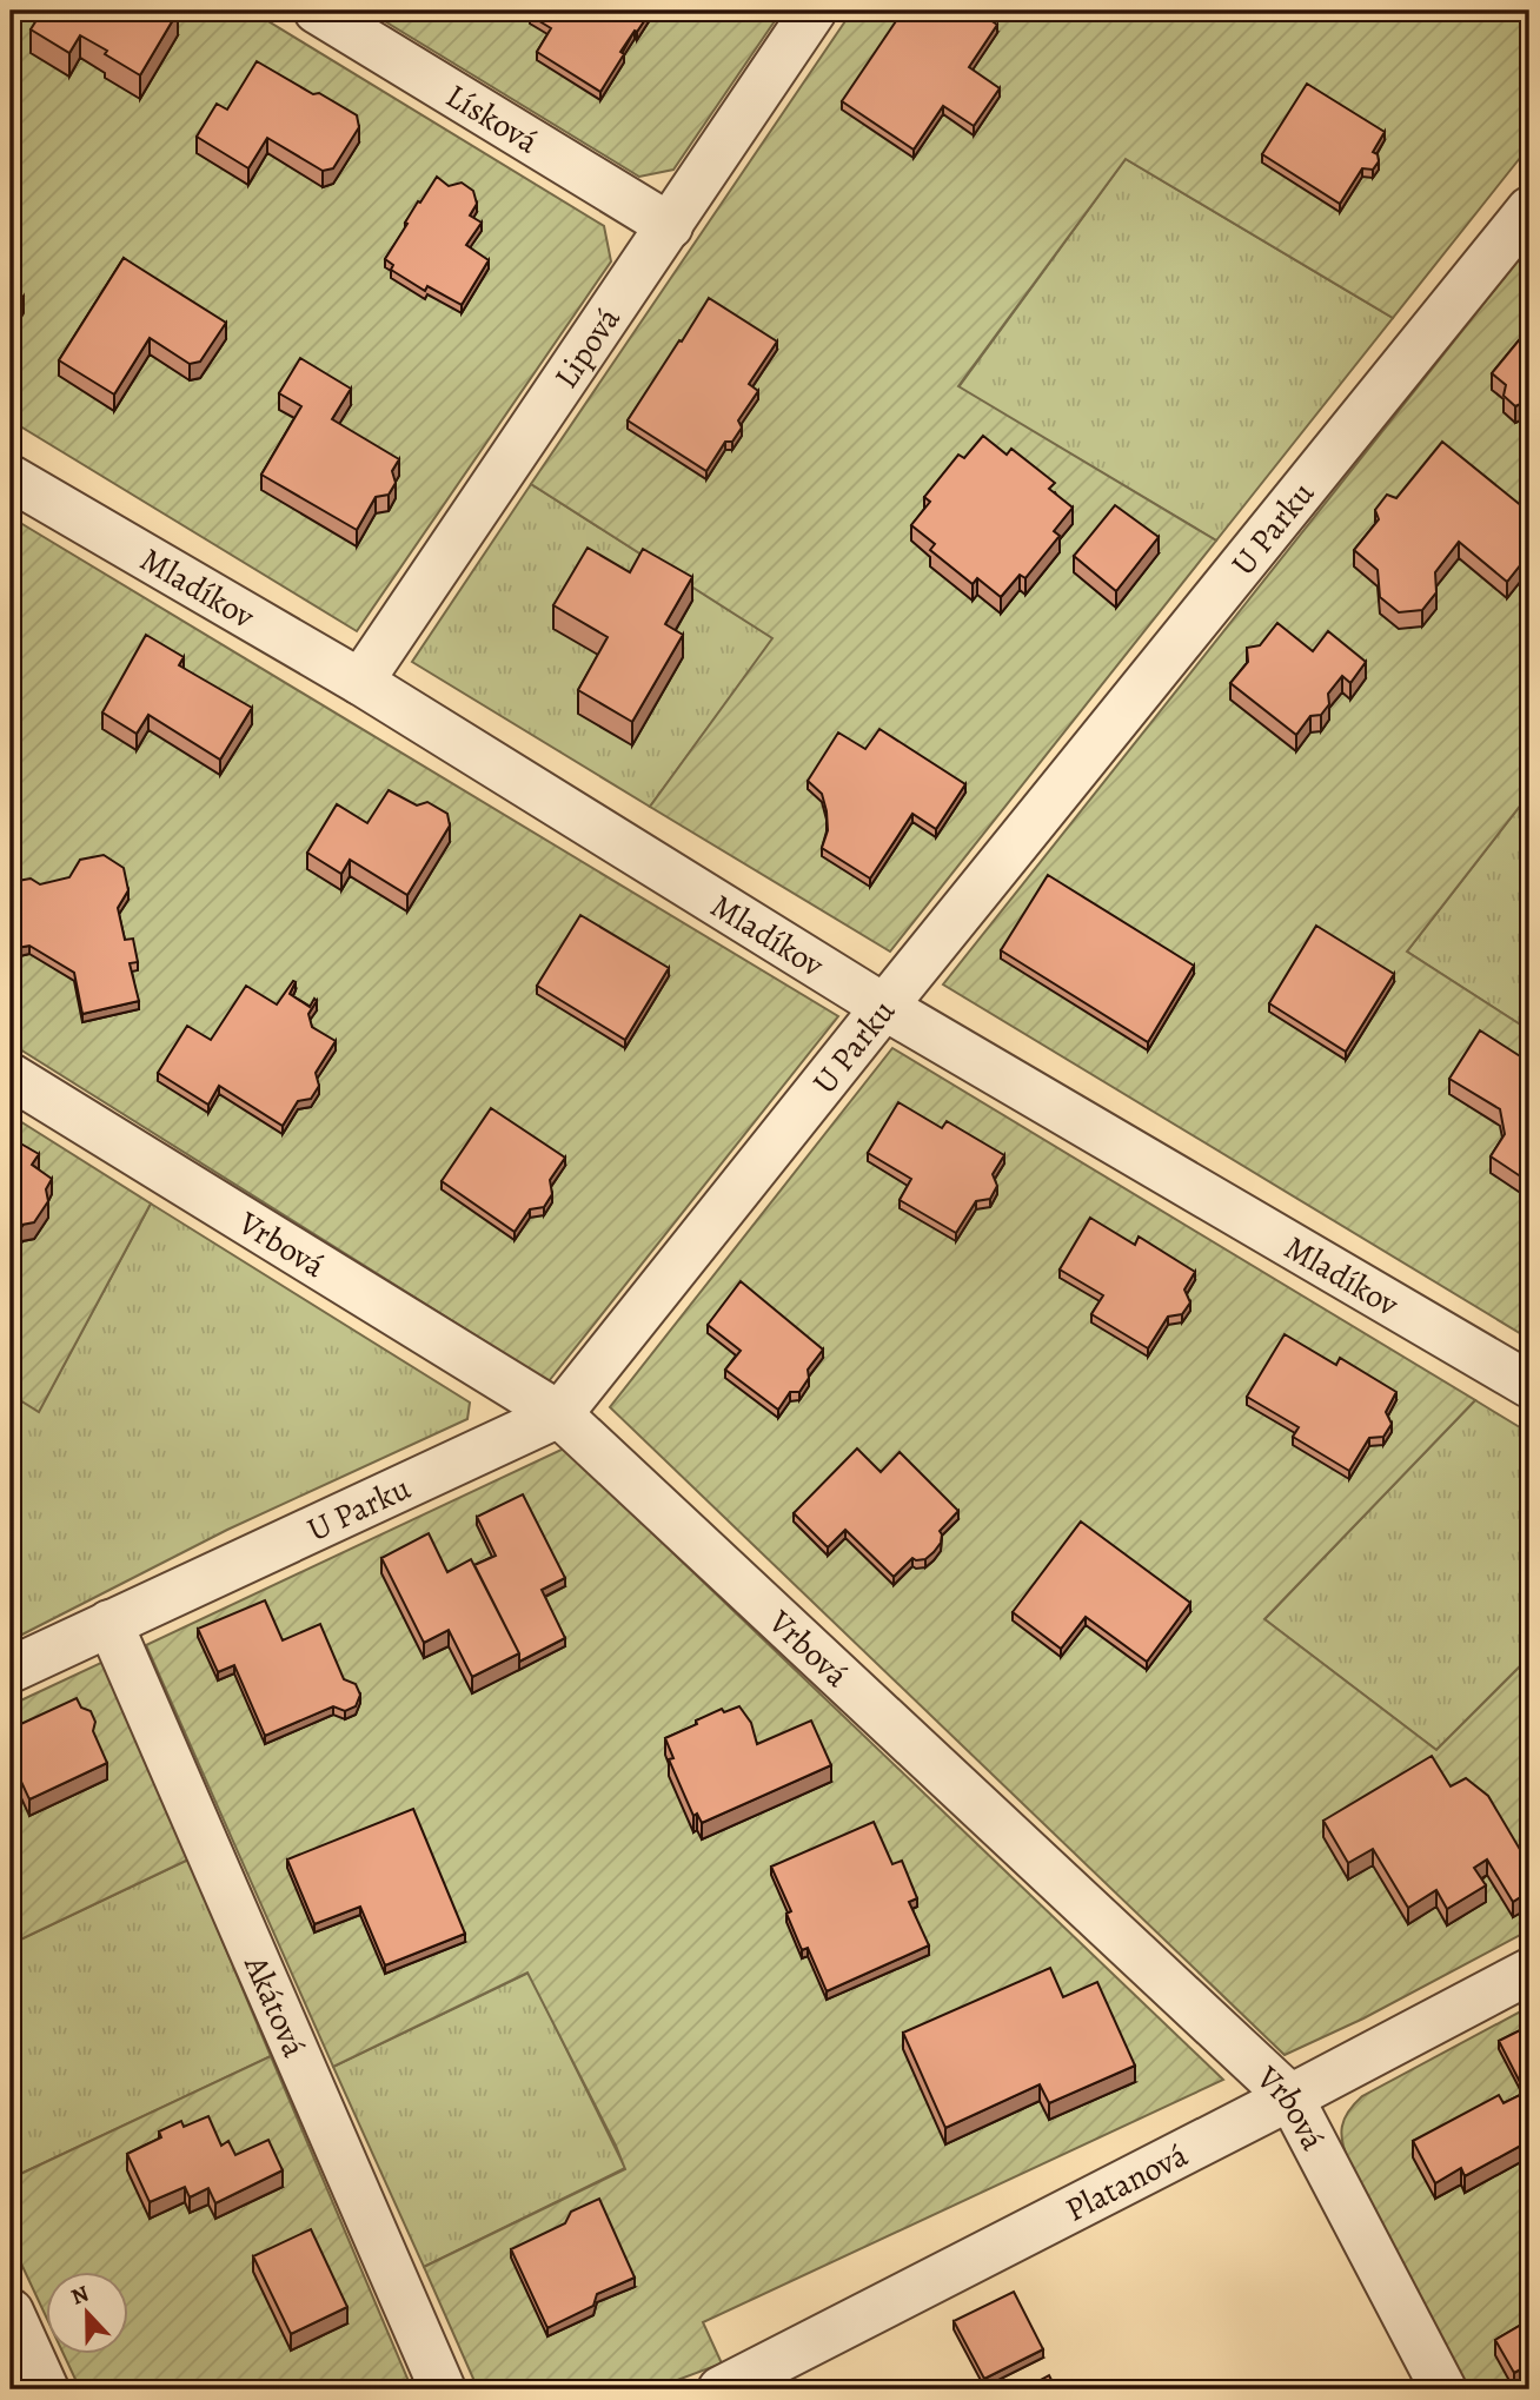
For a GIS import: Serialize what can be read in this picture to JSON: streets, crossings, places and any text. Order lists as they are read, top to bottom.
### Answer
{
  "streets": {
    "street": [
      "Lísková",
      "Lipová",
      "U Parku",
      "Mladíkov",
      "Vrbová",
      "Akátová",
      "Platanová"
    ]
  },
  "crossings": [
    ["Lísková", "Lipová"],
    ["Lipová", "Mladíkov"],
    ["U Parku", "Mladíkov"],
    ["U Parku", "Vrbová"],
    ["U Parku", "Akátová"],
    ["Vrbová", "Platanová"]
  ],
  "north": "top"
}
